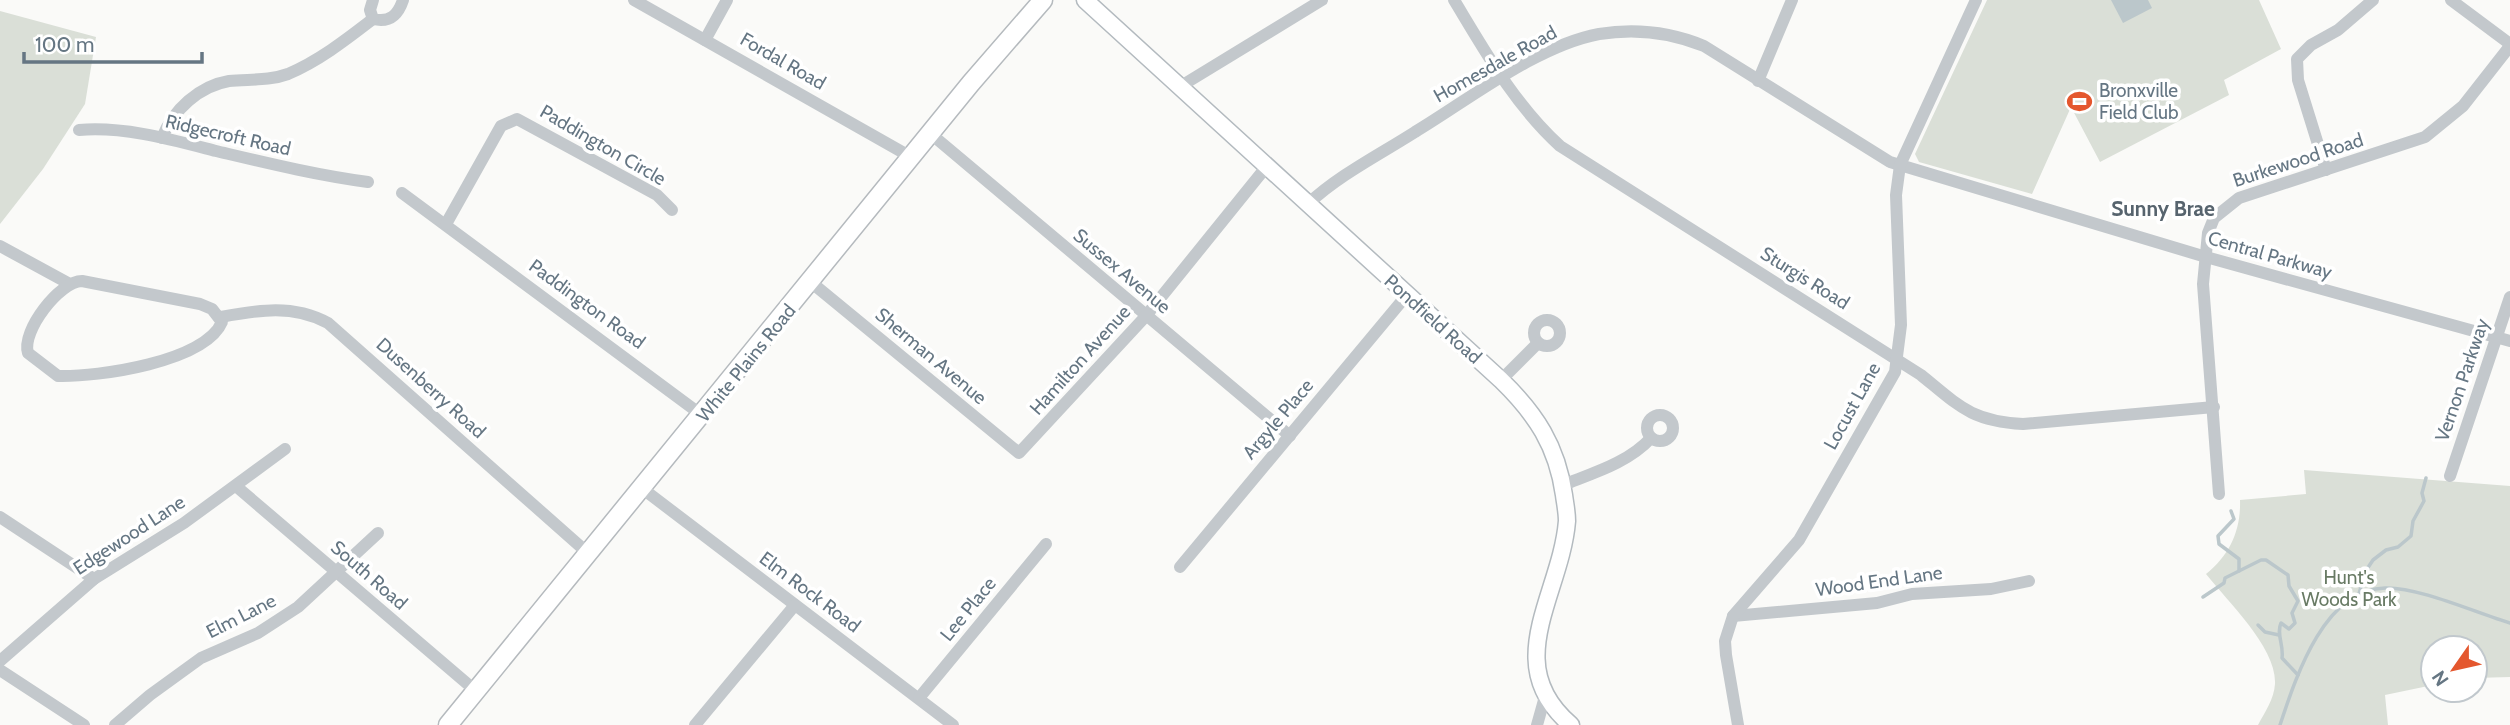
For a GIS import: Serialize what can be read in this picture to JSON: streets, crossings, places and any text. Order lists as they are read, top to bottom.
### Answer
{
  "streets": {
    "main road": ["White Plains Road"],
    "street": [
      "Fordal Road",
      "Homesdale Road",
      "Ridgecroft Road",
      "Paddington Circle",
      "Burkewood Road",
      "Central Parkway",
      "Sussex Avenue",
      "Sturgis Road",
      "Paddington Road",
      "Pondfield Road",
      "Sherman Avenue",
      "Hamilton Avenue",
      "Vernon Parkway",
      "Dusenberry Road",
      "Locust Lane",
      "Argyle Place",
      "Edgewood Lane",
      "South Road",
      "Wood End Lane",
      "Elm Rock Road",
      "Lee Place",
      "Elm Lane"
    ]
  },
  "crossings": [
    ["Fordal Road", "White Plains Road"],
    ["Homesdale Road", "Central Parkway"],
    ["Homesdale Road", "Sturgis Road"],
    ["Homesdale Road", "Pondfield Road"],
    ["Homesdale Road", "Locust Lane"],
    ["Paddington Circle", "Paddington Road"],
    ["Burkewood Road", "Central Parkway"],
    ["Burkewood Road", "Sturgis Road"],
    ["Central Parkway", "Vernon Parkway"],
    ["Central Parkway", "Locust Lane"],
    ["Sussex Avenue", "Hamilton Avenue"],
    ["Sussex Avenue", "White Plains Road"],
    ["Sussex Avenue", "Argyle Place"],
    ["Sturgis Road", "Locust Lane"],
    ["Paddington Road", "White Plains Road"],
    ["Pondfield Road", "Hamilton Avenue"],
    ["Pondfield Road", "Argyle Place"],
    ["Sherman Avenue", "Hamilton Avenue"],
    ["Sherman Avenue", "White Plains Road"],
    ["White Plains Road", "Dusenberry Road"],
    ["White Plains Road", "South Road"],
    ["White Plains Road", "Elm Rock Road"],
    ["Locust Lane", "Wood End Lane"],
    ["Edgewood Lane", "South Road"],
    ["South Road", "Elm Lane"],
    ["Elm Rock Road", "Lee Place"]
  ],
  "districts": ["Sunny Brae"],
  "parks": ["Hunt's Woods Park"],
  "places": {
    "sports": ["Bronxville Field Club"]
  },
  "scale_bar": "100 m",
  "north": "bottom left"
}
